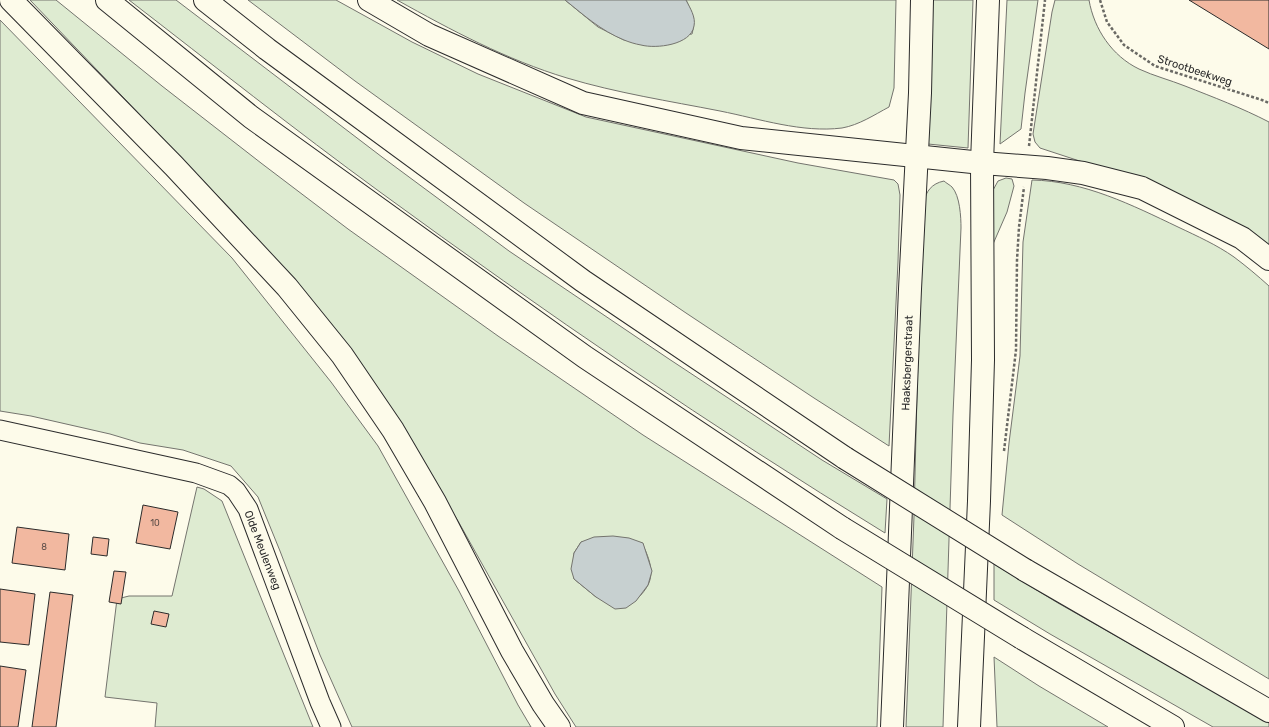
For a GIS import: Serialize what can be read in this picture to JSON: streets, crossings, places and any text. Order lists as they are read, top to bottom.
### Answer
{
  "streets": {
    "main road": ["Haaksbergerstraat"],
    "street": ["Olde Meulenweg"],
    "path": ["Strootbeekweg"]
  },
  "house_numbers": ["10", "8"]
}
